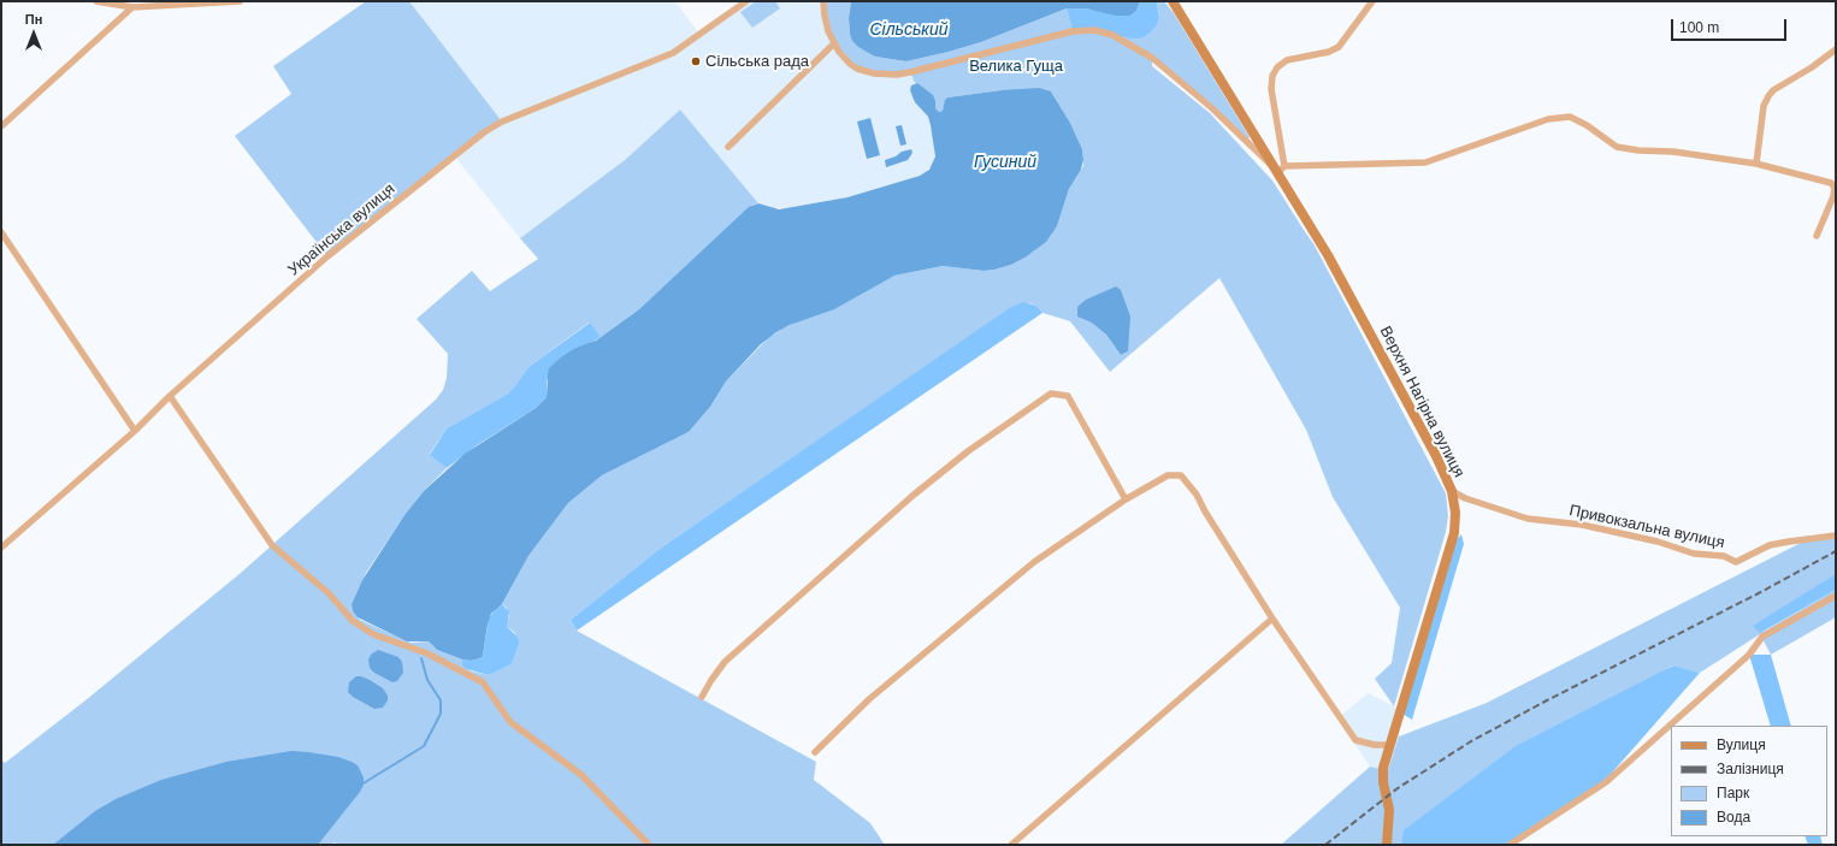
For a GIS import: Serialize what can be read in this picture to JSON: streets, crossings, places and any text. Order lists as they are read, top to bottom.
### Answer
{
  "streets": {
    "main road": ["Верхня Нагірна вулиця"],
    "street": ["Українська вулиця", "Привокзальна вулиця"]
  },
  "crossings": [
    ["Верхня Нагірна вулиця", "Привокзальна вулиця"]
  ],
  "water": ["Сільський", "Гусиний"],
  "parks": ["Велика Гуща"],
  "places": ["Сільська рада"],
  "legend": [
    "Вулиця",
    "Залізниця",
    "Парк",
    "Вода"
  ],
  "scale_bar": "100 m",
  "north": "top"
}
